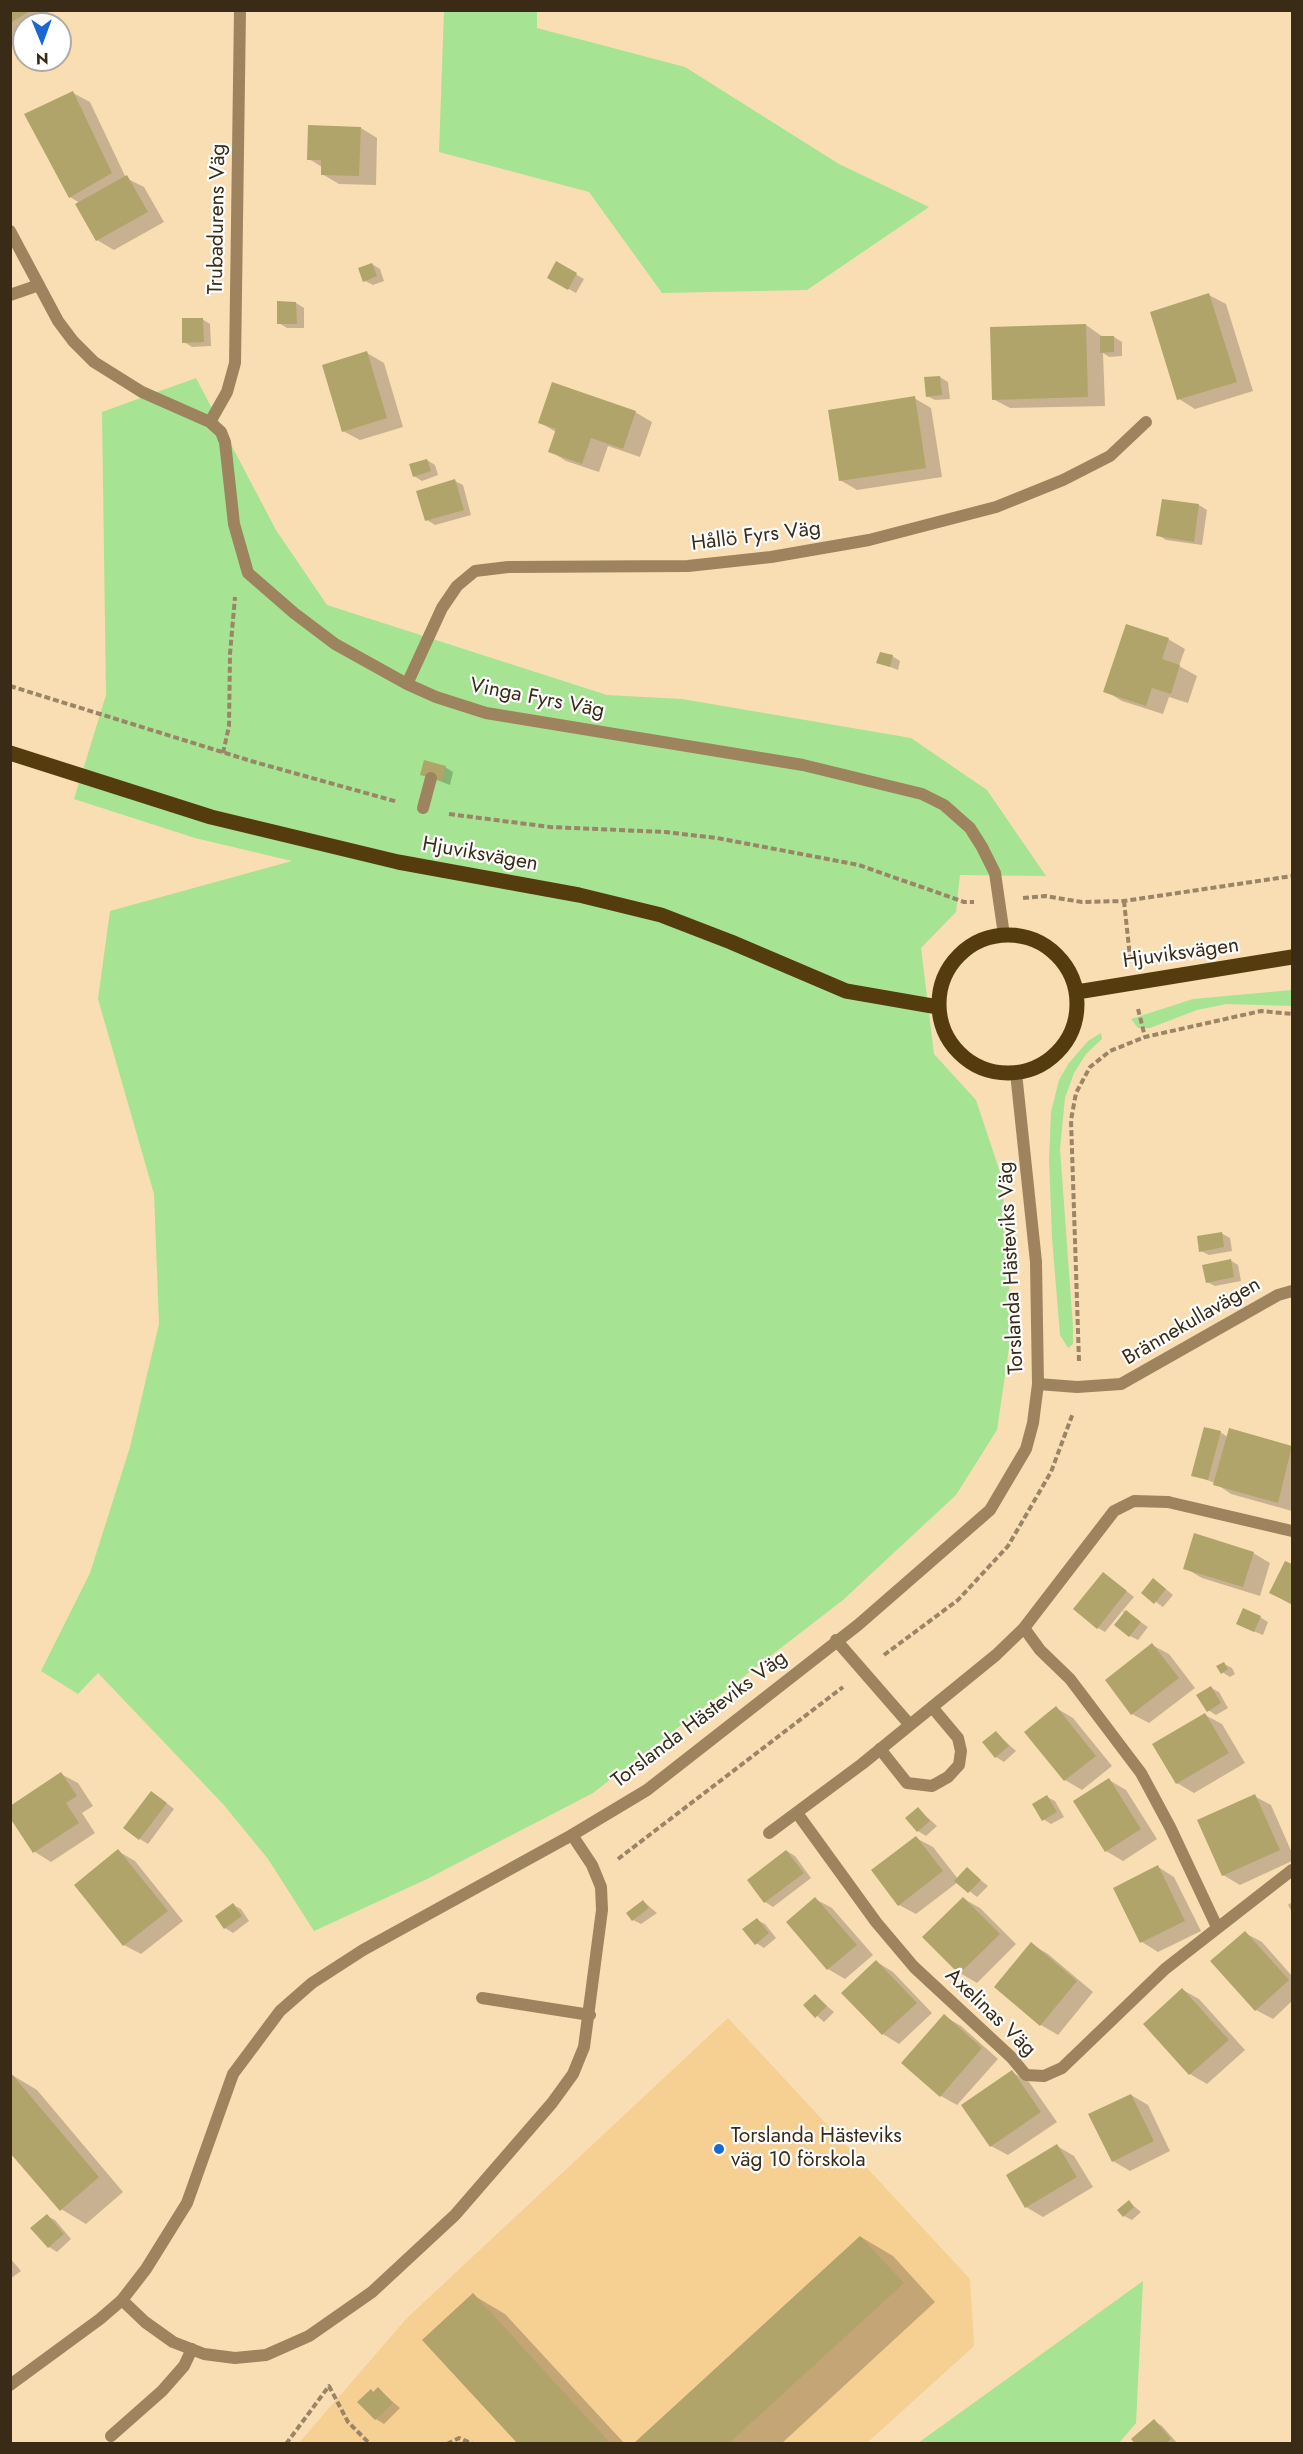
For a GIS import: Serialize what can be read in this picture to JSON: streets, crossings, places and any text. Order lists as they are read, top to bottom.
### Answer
{
  "streets": {
    "main road": ["Hjuviksvägen"],
    "street": [
      "Trubadurens Väg",
      "Hållö Fyrs Väg",
      "Vinga Fyrs Väg",
      "Torslanda Hästeviks Väg",
      "Brännekullavägen",
      "Axelinas Väg"
    ]
  },
  "crossings": [
    ["Hållö Fyrs Väg", "Vinga Fyrs Väg"],
    ["Vinga Fyrs Väg", "Hjuviksvägen"],
    ["Vinga Fyrs Väg", "Torslanda Hästeviks Väg"],
    ["Hjuviksvägen", "Torslanda Hästeviks Väg"],
    ["Torslanda Hästeviks Väg", "Brännekullavägen"]
  ],
  "places": ["Torslanda Hästeviks väg 10 förskola"],
  "north": "bottom"
}
